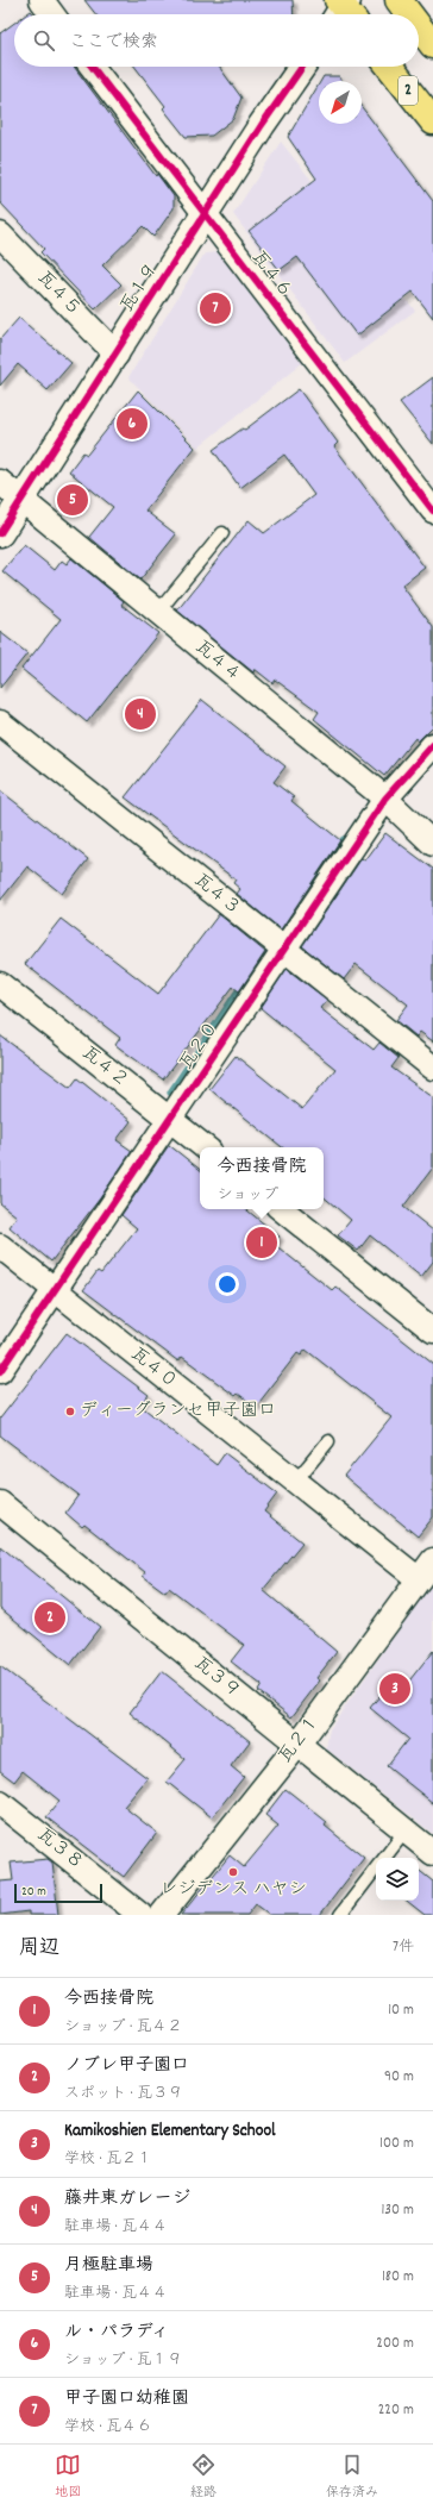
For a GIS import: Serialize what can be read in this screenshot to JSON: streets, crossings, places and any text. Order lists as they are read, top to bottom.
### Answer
{
  "streets": {
    "highway": ["2"],
    "street": [
      "瓦４６",
      "瓦１９",
      "瓦４５",
      "瓦４４",
      "瓦４３",
      "瓦２０",
      "瓦４２",
      "瓦４０",
      "瓦３９",
      "瓦２１",
      "瓦３８"
    ]
  },
  "crossings": [
    ["瓦４６", "瓦１９"],
    ["瓦１９", "瓦４５"],
    ["瓦１９", "瓦４４"],
    ["瓦４４", "瓦２０"],
    ["瓦４３", "瓦２０"],
    ["瓦２０", "瓦４２"],
    ["瓦２０", "瓦４０"],
    ["瓦４０", "瓦２１"],
    ["瓦３９", "瓦２１"]
  ],
  "places": ["ディーグランセ甲子園口", "レジデンス ハヤシ"],
  "scale_bar": "20 m",
  "north": "bottom left",
  "page": {
    "search": "ここで検索",
    "pins": [
      "7",
      "6",
      "5",
      "4",
      "1",
      "2",
      "3"
    ],
    "popup": ["今西接骨院", "ショップ"],
    "scale": "20 m",
    "heading": ["周辺", "7件"],
    "list": [
      {
        "mark": "1",
        "name": "今西接骨院",
        "note": "ショップ · 瓦４２",
        "value": "10 m"
      },
      {
        "mark": "2",
        "name": "ノブレ甲子園口",
        "note": "スポット · 瓦３９",
        "value": "90 m"
      },
      {
        "mark": "3",
        "name": "Kamikoshien Elementary School",
        "note": "学校 · 瓦２１",
        "value": "100 m"
      },
      {
        "mark": "4",
        "name": "藤井東ガレージ",
        "note": "駐車場 · 瓦４４",
        "value": "130 m"
      },
      {
        "mark": "5",
        "name": "月極駐車場",
        "note": "駐車場 · 瓦４４",
        "value": "180 m"
      },
      {
        "mark": "6",
        "name": "ル・パラディ",
        "note": "ショップ · 瓦１９",
        "value": "200 m"
      },
      {
        "mark": "7",
        "name": "甲子園口幼稚園",
        "note": "学校 · 瓦４６",
        "value": "220 m"
      }
    ],
    "nav": ["地図", "経路", "保存済み"]
  }
}
